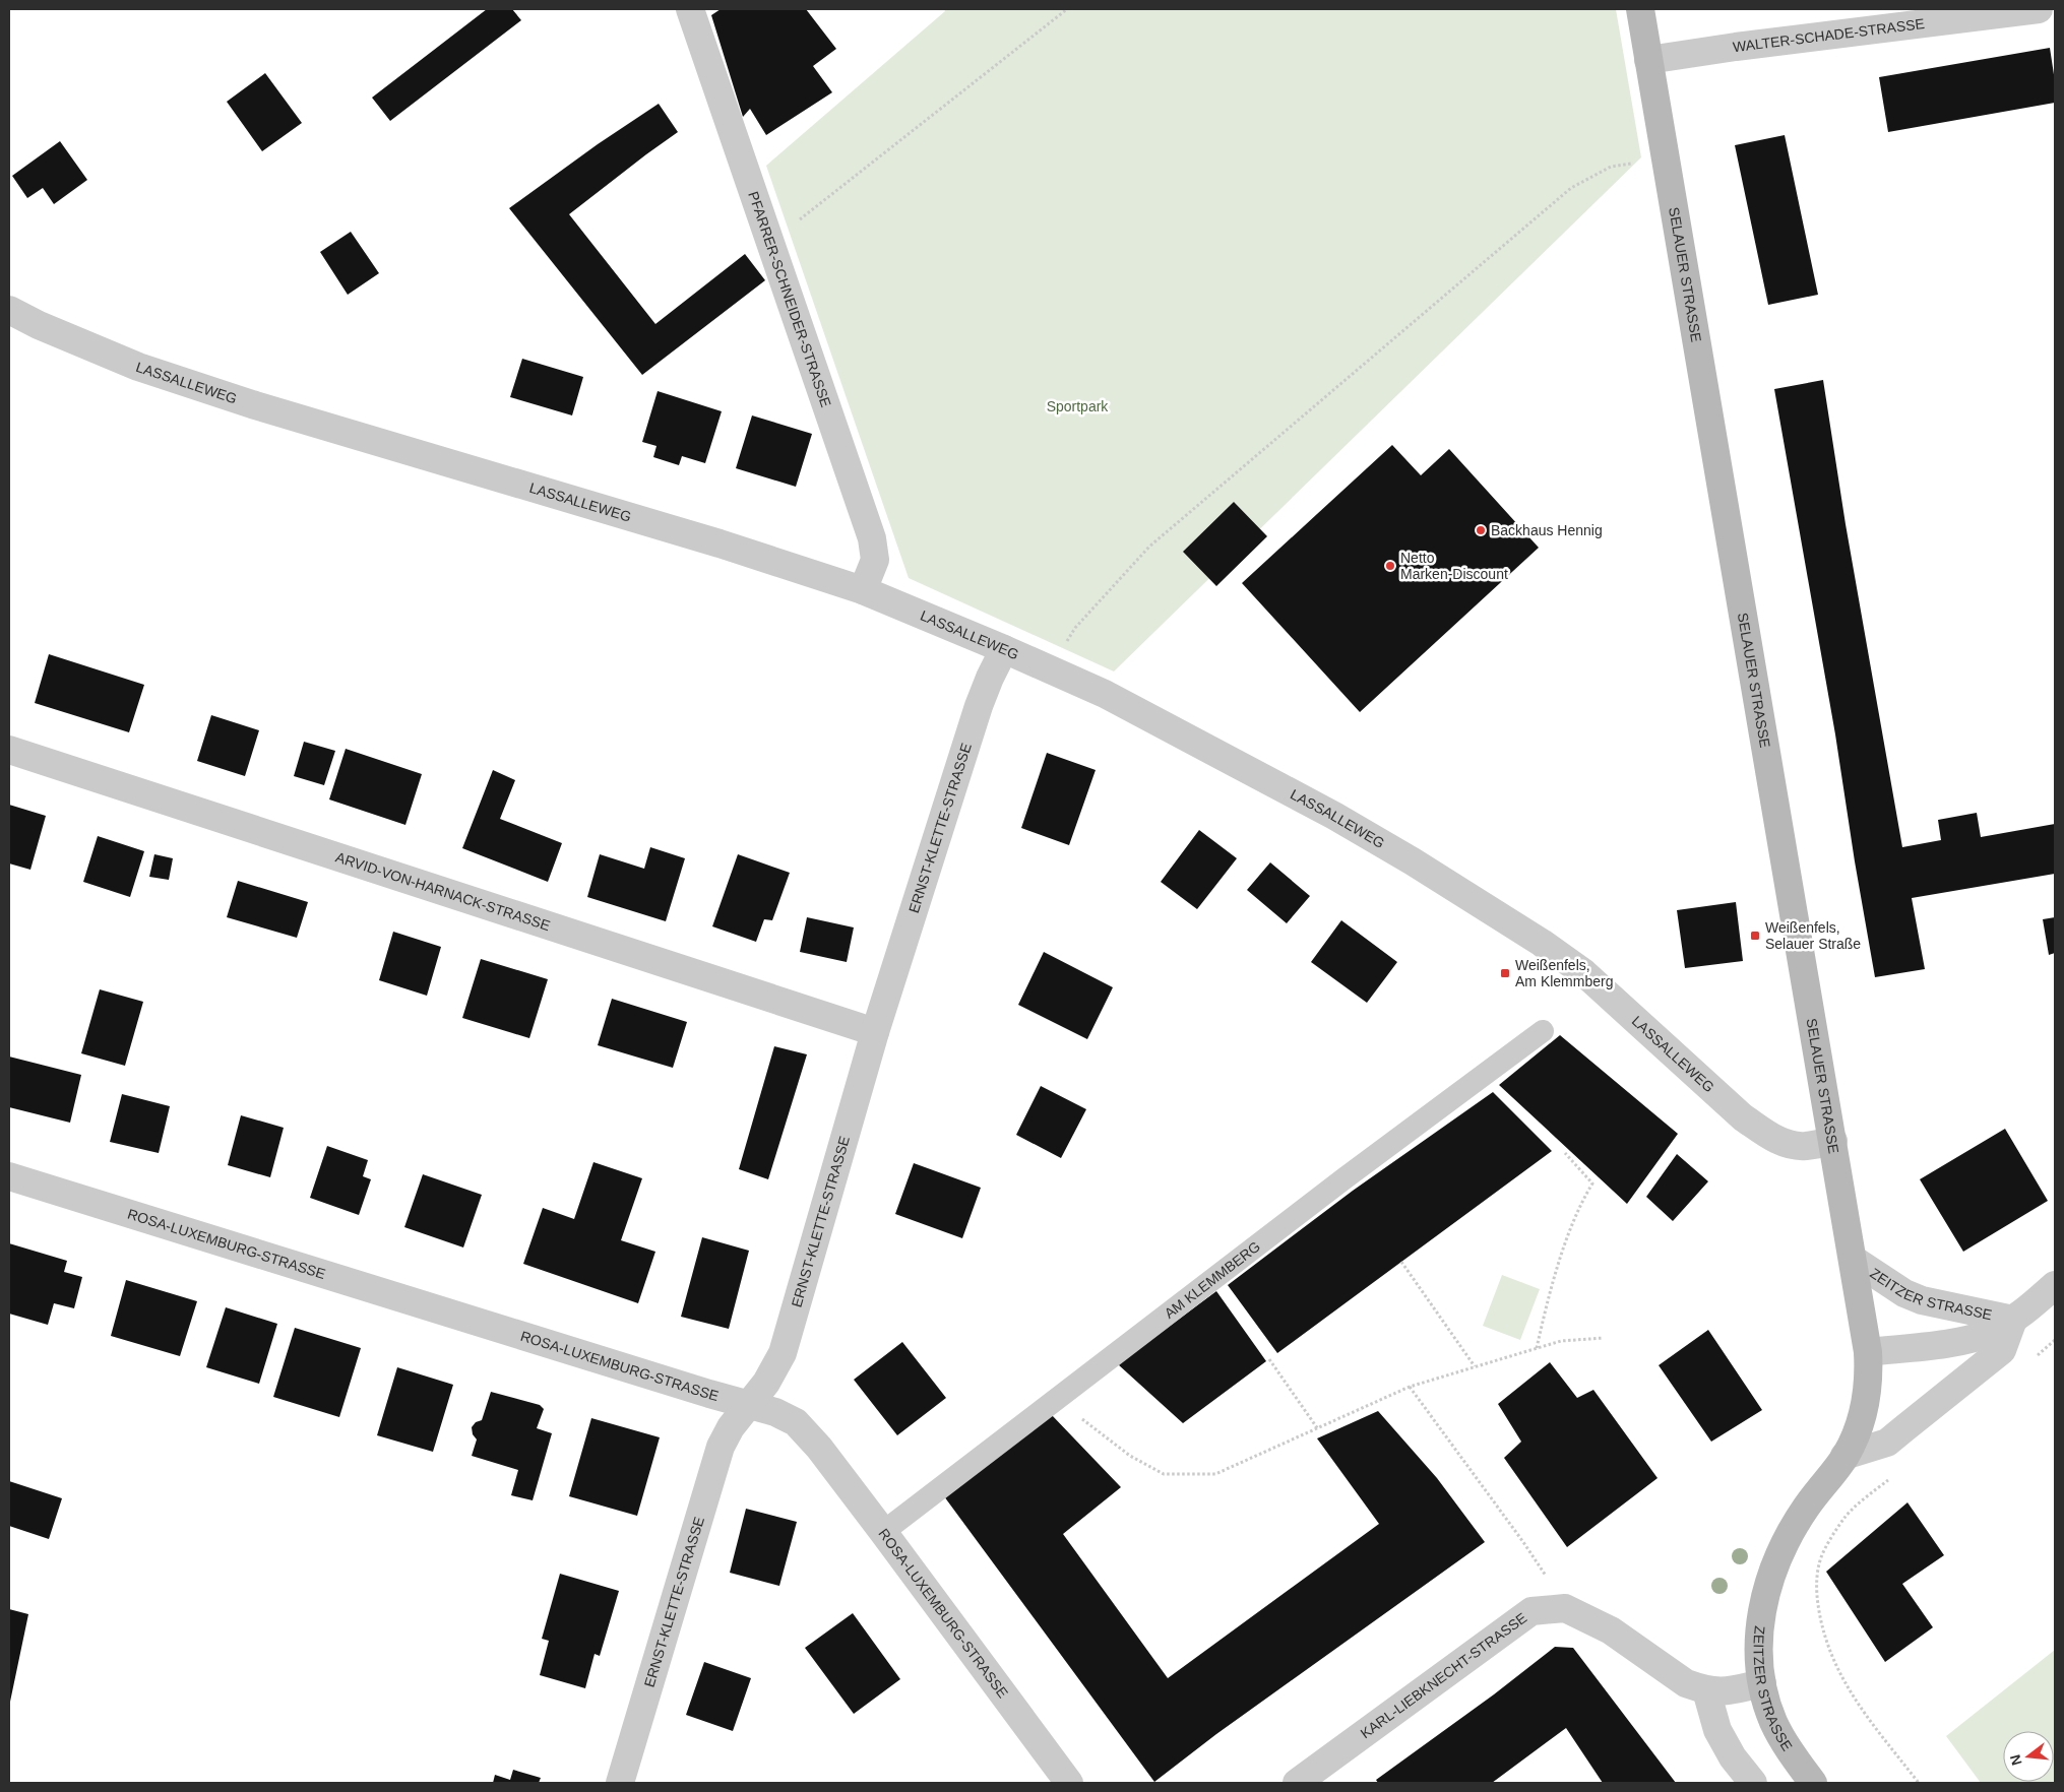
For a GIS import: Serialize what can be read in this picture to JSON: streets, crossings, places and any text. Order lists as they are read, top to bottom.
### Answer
{
  "streets": {
    "main road": ["SELAUER STRASSE", "ZEITZER STRASSE"],
    "street": [
      "WALTER-SCHADE-STRASSE",
      "PFARRER-SCHNEIDER-STRASSE",
      "LASSALLEWEG",
      "ERNST-KLETTE-STRASSE",
      "ARVID-VON-HARNACK-STRASSE",
      "ROSA-LUXEMBURG-STRASSE",
      "KARL-LIEBKNECHT-STRASSE"
    ],
    "lane": ["AM KLEMMBERG"]
  },
  "crossings": [
    ["WALTER-SCHADE-STRASSE", "SELAUER STRASSE"],
    ["SELAUER STRASSE", "LASSALLEWEG"],
    ["SELAUER STRASSE", "ZEITZER STRASSE"],
    ["PFARRER-SCHNEIDER-STRASSE", "LASSALLEWEG"],
    ["LASSALLEWEG", "ERNST-KLETTE-STRASSE"],
    ["ERNST-KLETTE-STRASSE", "ARVID-VON-HARNACK-STRASSE"],
    ["ERNST-KLETTE-STRASSE", "ROSA-LUXEMBURG-STRASSE"],
    ["ROSA-LUXEMBURG-STRASSE", "AM KLEMMBERG"],
    ["ZEITZER STRASSE", "KARL-LIEBKNECHT-STRASSE"]
  ],
  "parks": ["Sportpark"],
  "places": {
    "other": ["Backhaus Hennig", "Netto Marken-Discount"],
    "transit": ["Weißenfels, Selauer Straße", "Weißenfels, Am Klemmberg"]
  },
  "north": "left"
}
